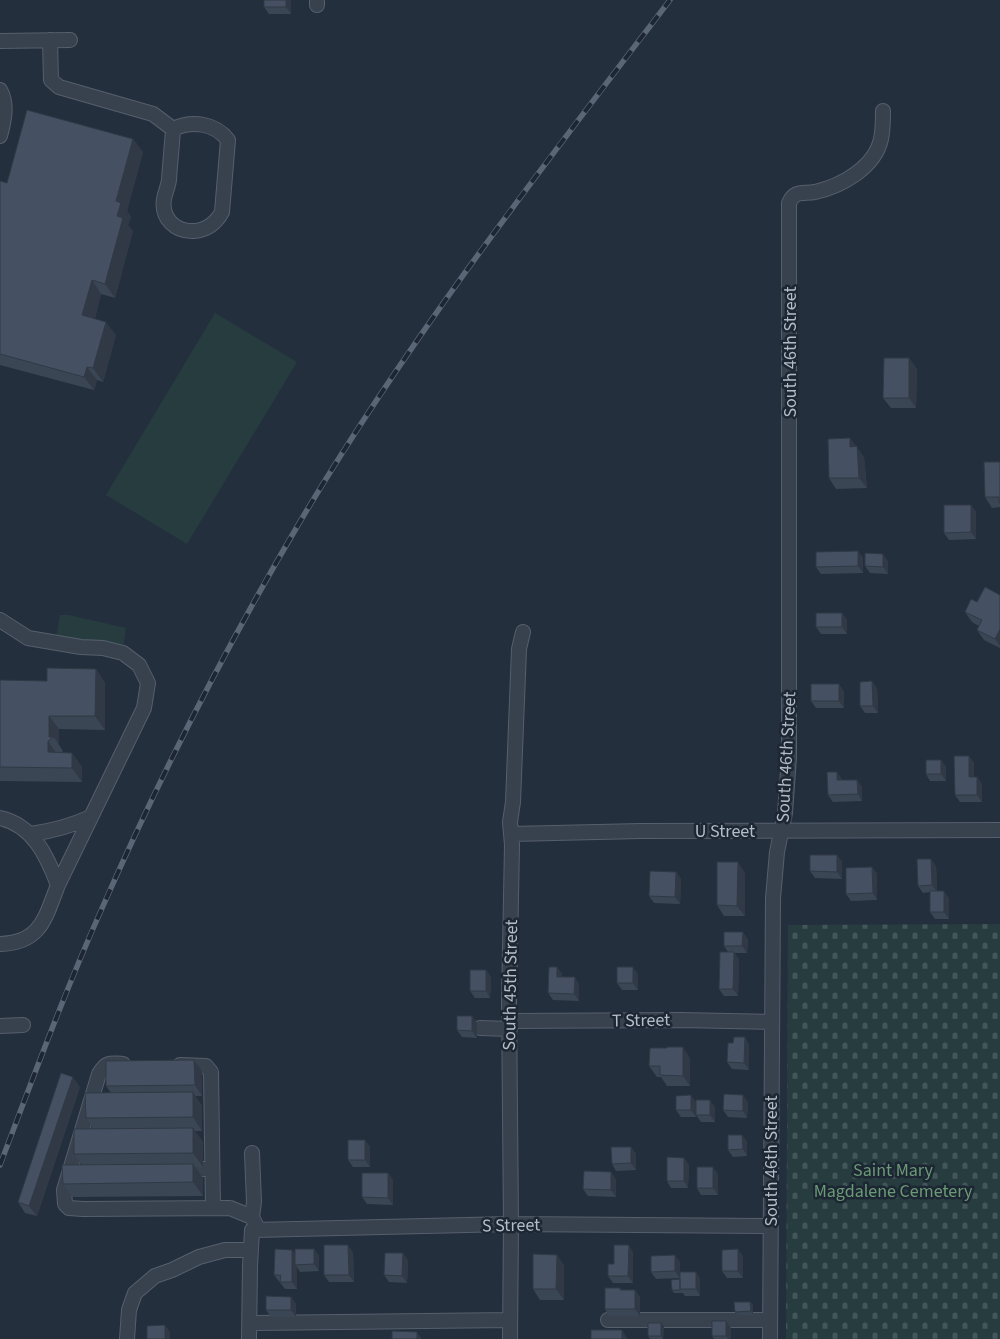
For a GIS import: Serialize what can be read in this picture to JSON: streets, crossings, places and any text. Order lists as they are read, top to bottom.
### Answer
{
  "streets": {
    "street": [
      "South 46th Street",
      "U Street",
      "South 45th Street",
      "T Street",
      "S Street"
    ]
  },
  "crossings": [
    ["South 46th Street", "U Street"],
    ["South 46th Street", "T Street"],
    ["South 46th Street", "S Street"],
    ["U Street", "South 45th Street"],
    ["South 45th Street", "T Street"],
    ["South 45th Street", "S Street"]
  ],
  "parks": ["Saint Mary Magdalene Cemetery"]
}
